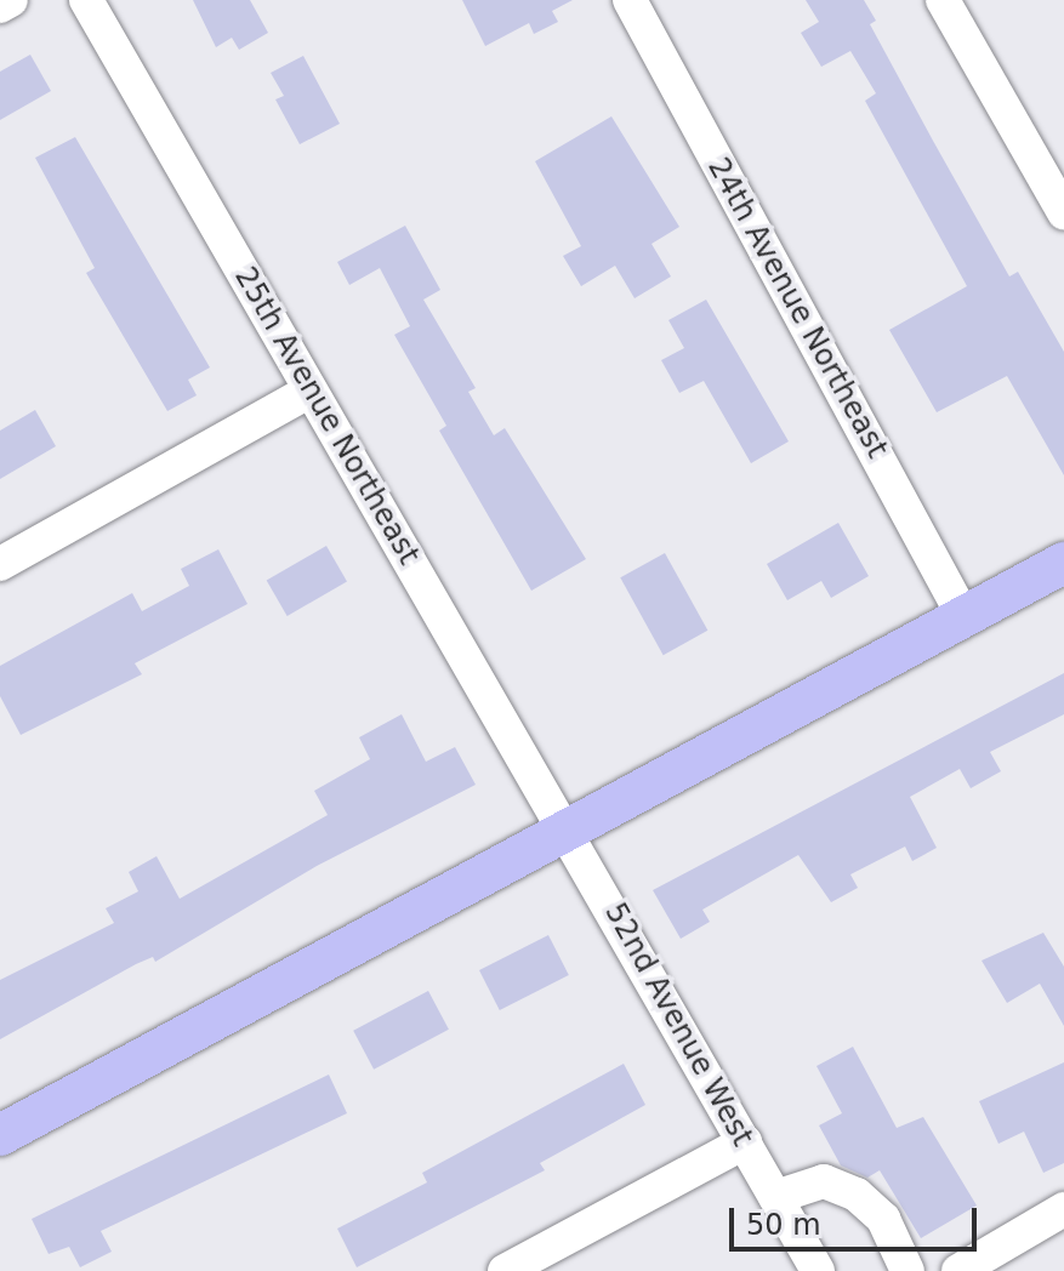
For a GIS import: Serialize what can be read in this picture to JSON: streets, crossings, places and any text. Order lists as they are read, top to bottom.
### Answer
{
  "streets": {
    "street": ["24th Avenue Northeast", "25th Avenue Northeast", "52nd Avenue West"]
  },
  "crossings": [
    ["25th Avenue Northeast", "52nd Avenue West"]
  ],
  "scale_bar": "50 m"
}
